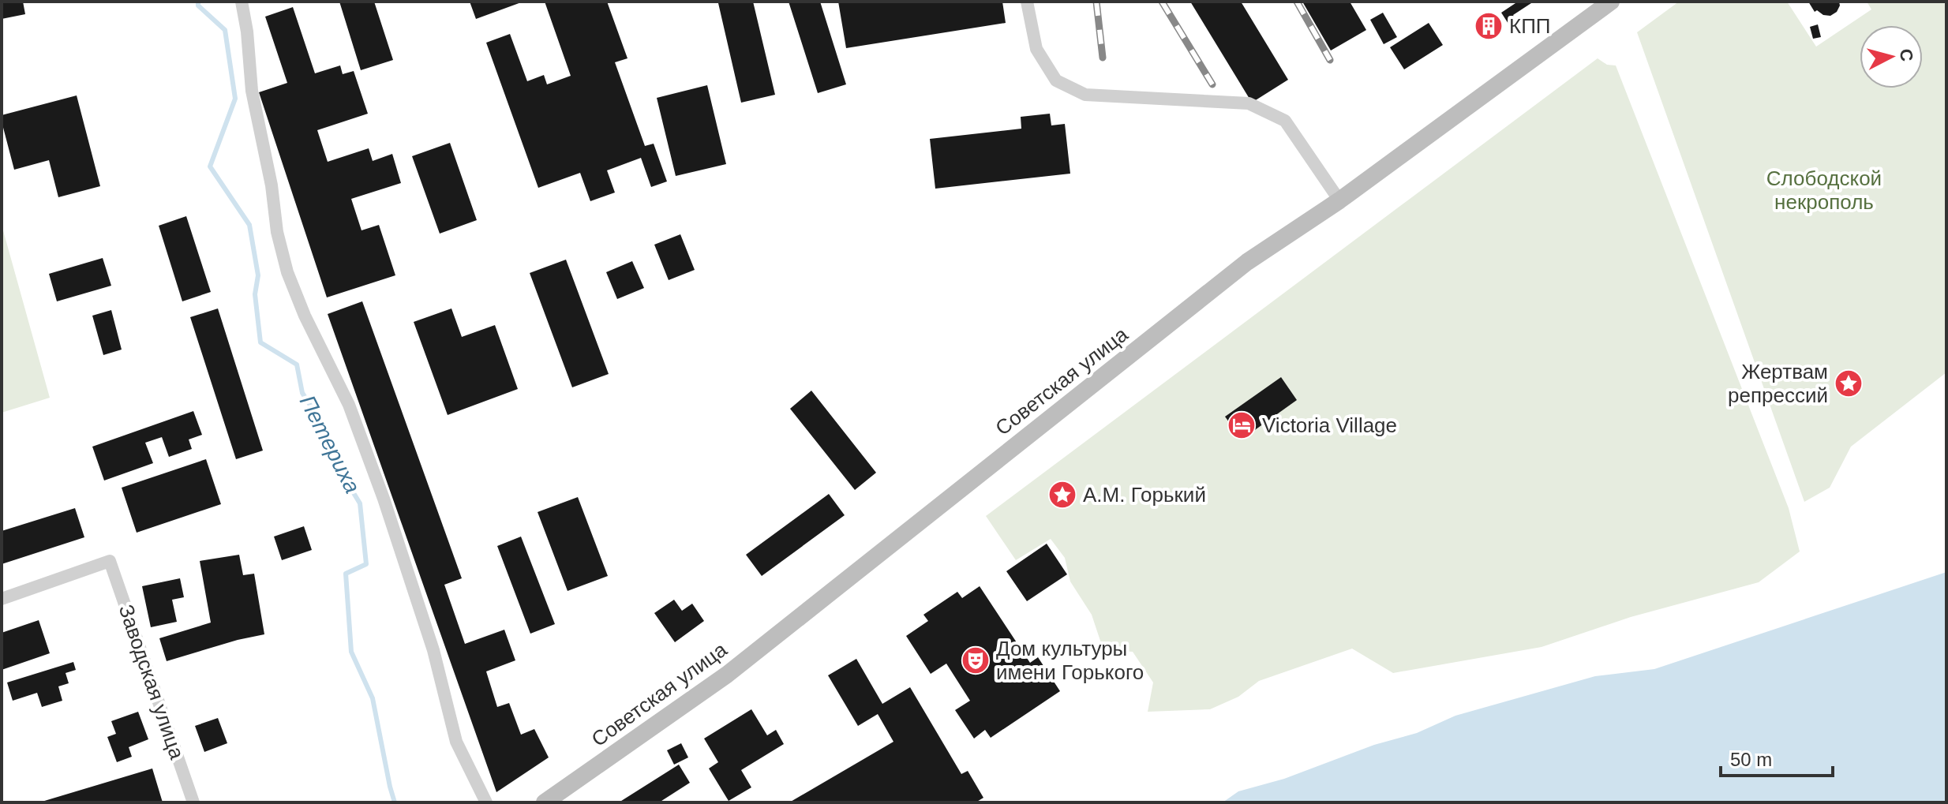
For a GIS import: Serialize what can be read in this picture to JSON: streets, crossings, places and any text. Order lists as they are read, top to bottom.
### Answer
{
  "streets": {
    "main road": ["Советская улица"],
    "street": ["Заводская улица"]
  },
  "water": ["Петериха"],
  "parks": ["Слободской некрополь"],
  "places": {
    "building": ["КПП"],
    "place": ["Жертвам репрессий", "А.М. Горький"],
    "hotel": ["Victoria Village"],
    "theatre": ["Дом культуры имени Горького"]
  },
  "scale_bar": "50 m",
  "north": "right"
}
